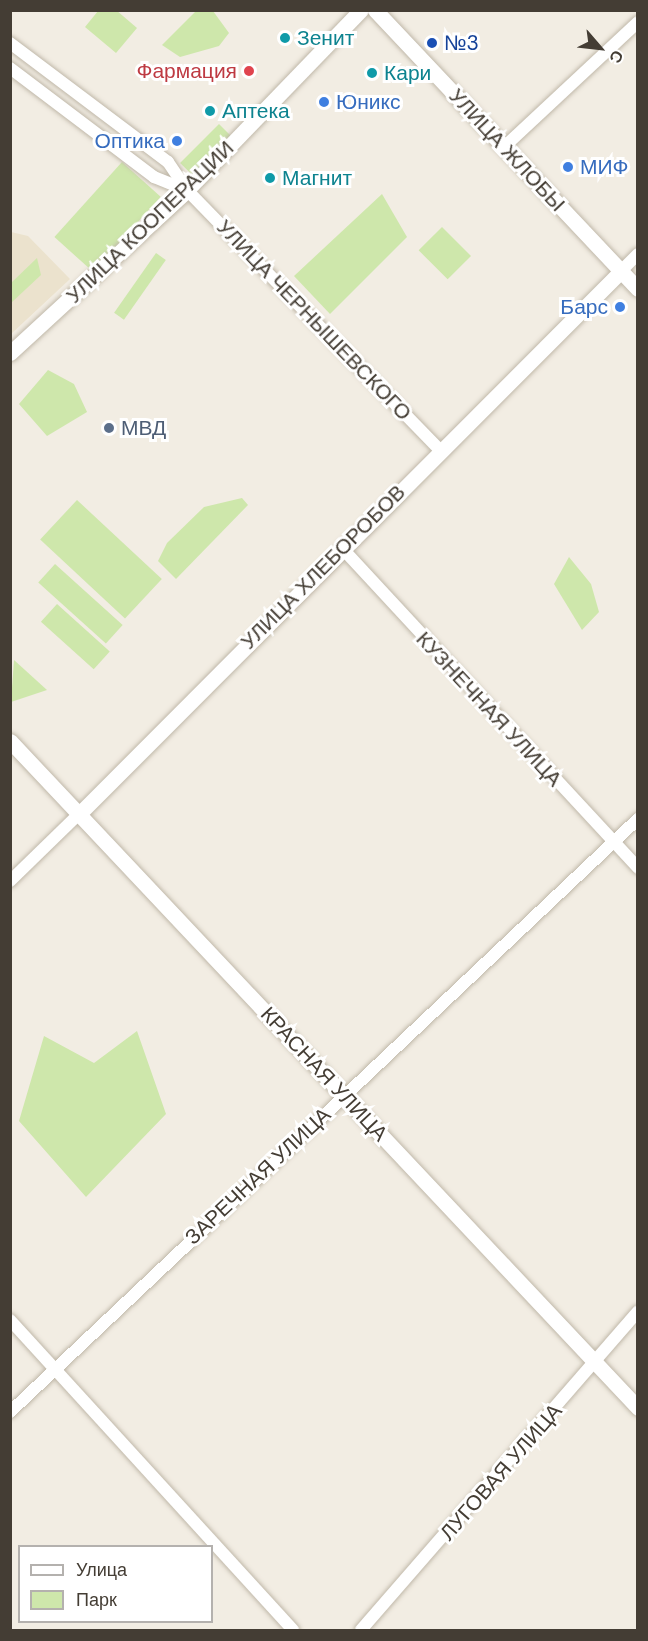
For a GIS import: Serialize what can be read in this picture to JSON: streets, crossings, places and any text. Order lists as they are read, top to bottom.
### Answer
{
  "streets": {
    "street": [
      "УЛИЦА ЖЛОБЫ",
      "УЛИЦА КООПЕРАЦИИ",
      "УЛИЦА ЧЕРНЫШЕВСКОГО",
      "УЛИЦА ХЛЕБОРОБОВ",
      "КУЗНЕЧНАЯ УЛИЦА",
      "КРАСНАЯ УЛИЦА",
      "ЗАРЕЧНАЯ УЛИЦА",
      "ЛУГОВАЯ УЛИЦА"
    ]
  },
  "crossings": [
    ["УЛИЦА ЖЛОБЫ", "УЛИЦА ХЛЕБОРОБОВ"],
    ["УЛИЦА КООПЕРАЦИИ", "УЛИЦА ЧЕРНЫШЕВСКОГО"],
    ["УЛИЦА ЧЕРНЫШЕВСКОГО", "УЛИЦА ХЛЕБОРОБОВ"],
    ["УЛИЦА ХЛЕБОРОБОВ", "КУЗНЕЧНАЯ УЛИЦА"],
    ["УЛИЦА ХЛЕБОРОБОВ", "КРАСНАЯ УЛИЦА"],
    ["КУЗНЕЧНАЯ УЛИЦА", "ЗАРЕЧНАЯ УЛИЦА"],
    ["КРАСНАЯ УЛИЦА", "ЗАРЕЧНАЯ УЛИЦА"],
    ["КРАСНАЯ УЛИЦА", "ЛУГОВАЯ УЛИЦА"]
  ],
  "places": [
    "Зенит",
    "№3",
    "Фармация",
    "Кари",
    "Юникс",
    "Аптека",
    "Оптика",
    "МИФ",
    "Магнит",
    "Барс",
    "МВД"
  ],
  "legend": ["Улица", "Парк"],
  "north": "bottom right"
}
